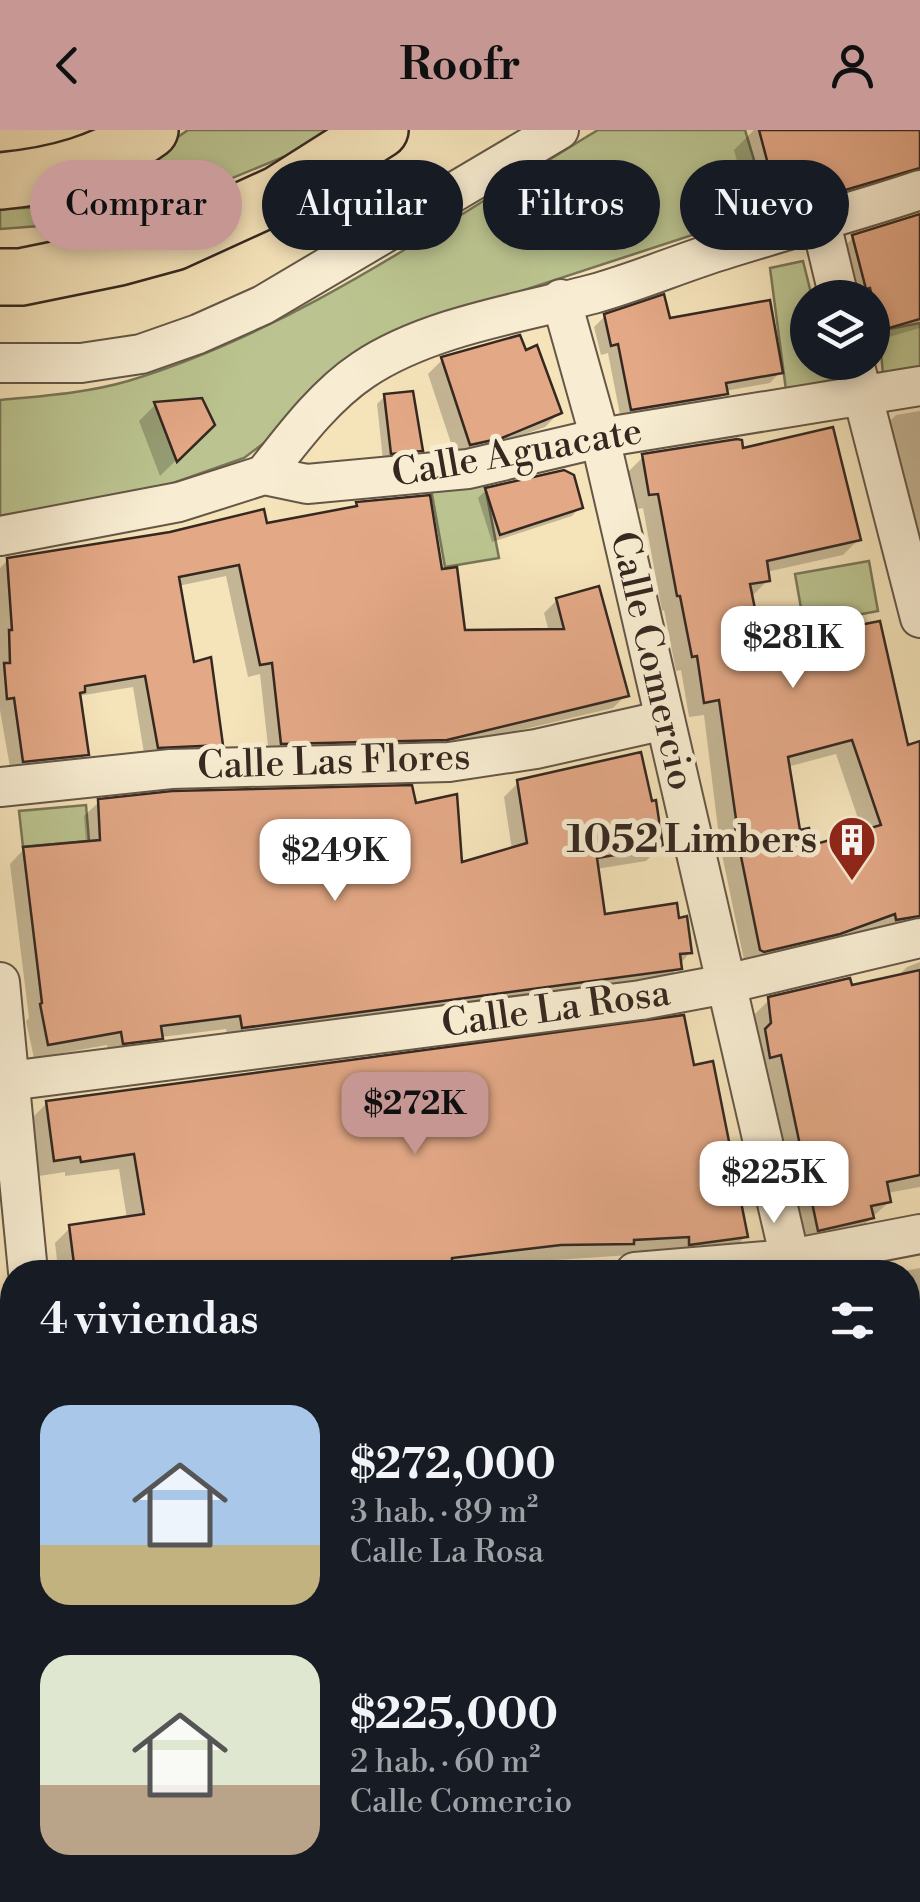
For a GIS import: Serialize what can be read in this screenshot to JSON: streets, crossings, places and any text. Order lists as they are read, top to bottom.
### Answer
{
  "streets": {
    "street": [
      "Calle Aguacate",
      "Calle Comercio",
      "Calle Las Flores",
      "Calle La Rosa"
    ]
  },
  "crossings": [
    ["Calle Aguacate", "Calle Comercio"],
    ["Calle Comercio", "Calle Las Flores"],
    ["Calle Comercio", "Calle La Rosa"]
  ],
  "places": {
    "building": ["1052 Limbers"]
  },
  "page": {
    "header": "Roofr",
    "chip": [
      "Comprar",
      "Alquilar",
      "Filtros",
      "Nuevo"
    ],
    "price": [
      "$281K",
      "$249K",
      "$272K",
      "$225K"
    ],
    "heading": "4 viviendas",
    "list": [
      {
        "name": "$272,000",
        "note": "3 hab. · 89 m² · Calle La Rosa"
      },
      {
        "name": "$225,000",
        "note": "2 hab. · 60 m² · Calle Comercio"
      }
    ]
  }
}
